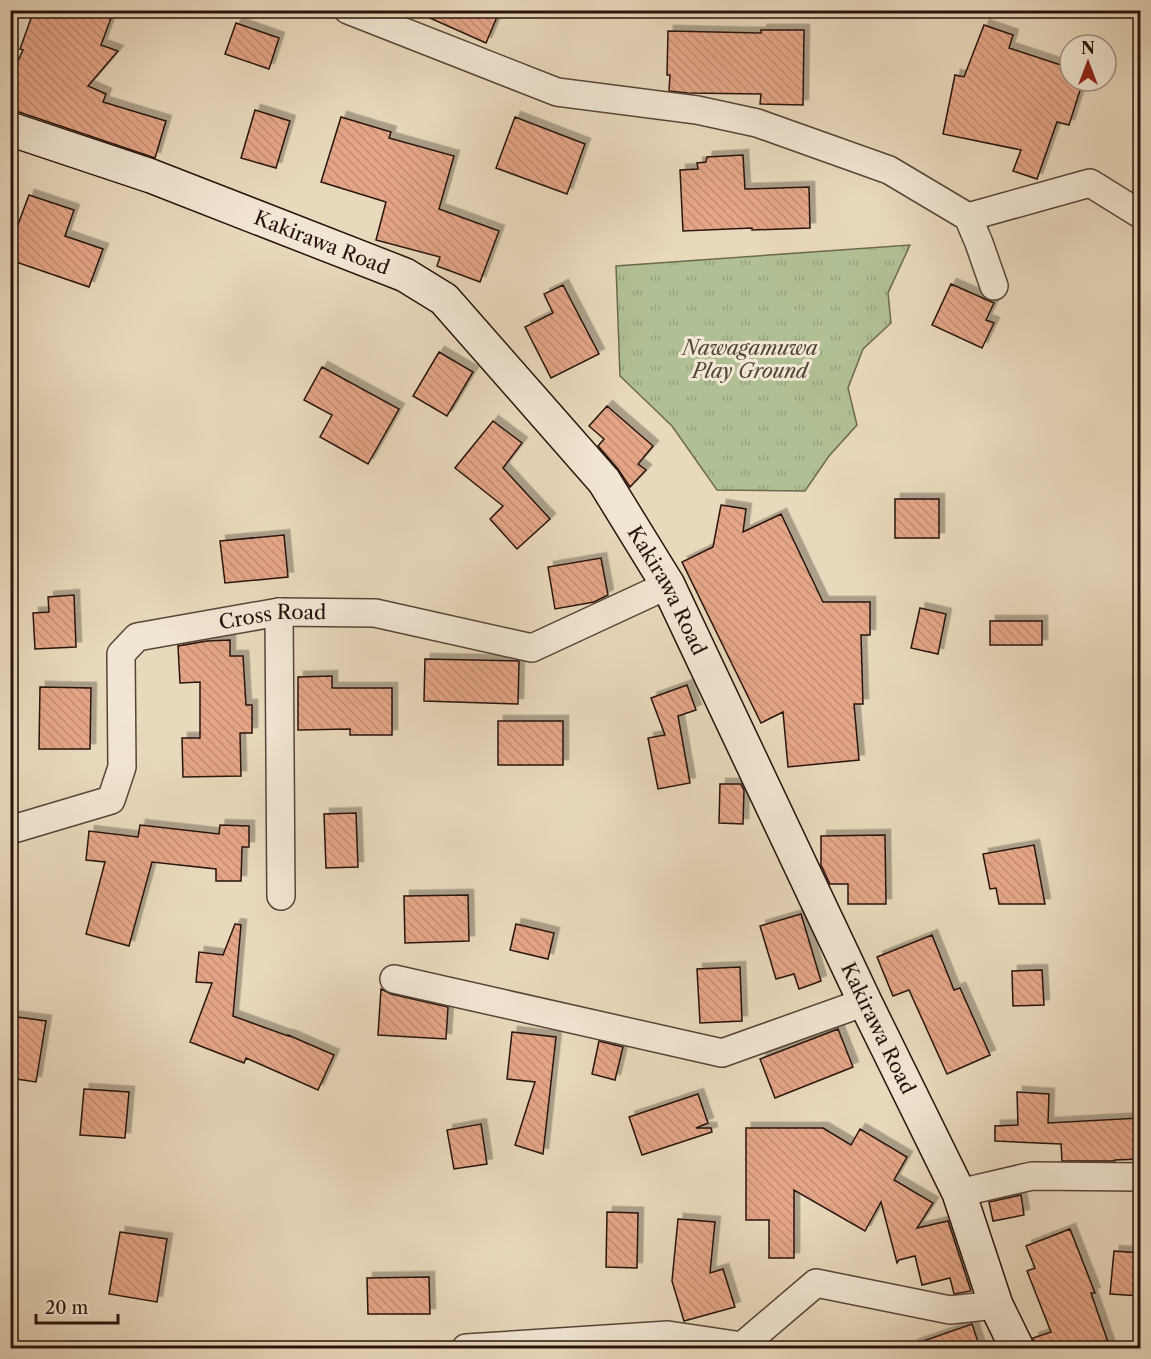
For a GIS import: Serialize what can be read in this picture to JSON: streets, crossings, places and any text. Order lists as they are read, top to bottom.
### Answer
{
  "streets": {
    "street": ["Kakirawa Road", "Cross Road"]
  },
  "crossings": [
    ["Kakirawa Road", "Cross Road"]
  ],
  "parks": ["Nawagamuwa Play Ground"],
  "scale_bar": "20 m",
  "north": "top"
}
